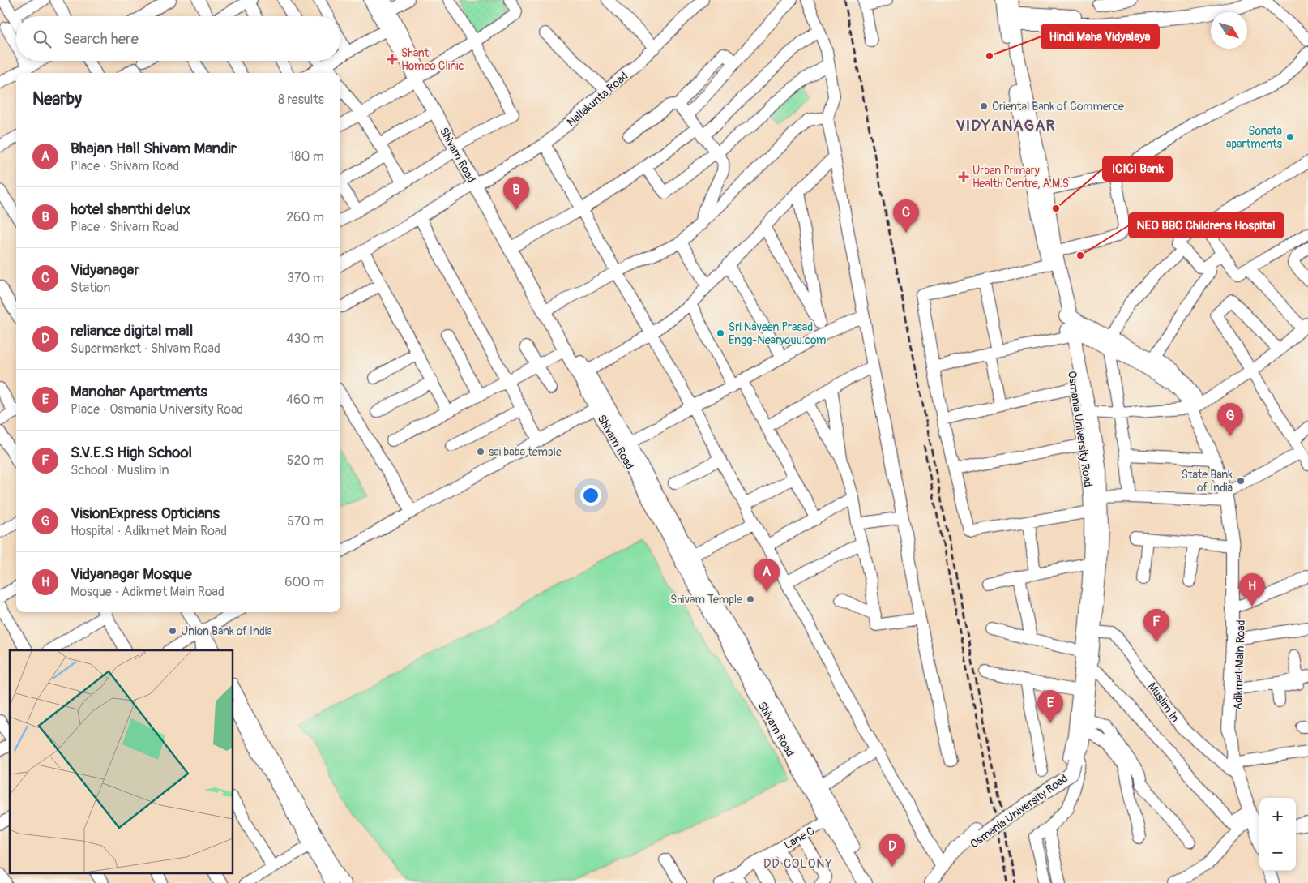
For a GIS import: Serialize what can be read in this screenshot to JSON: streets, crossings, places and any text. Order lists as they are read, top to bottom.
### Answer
{
  "streets": {
    "main road": ["Shivam Road", "Osmania University Road", "Adikmet Main Road"],
    "street": ["Nallakunta Road", "Muslim ln", "Lane C"]
  },
  "crossings": [
    ["Nallakunta Road", "Shivam Road"],
    ["Shivam Road", "Lane C"],
    ["Osmania University Road", "Muslim ln"],
    ["Adikmet Main Road", "Muslim ln"]
  ],
  "districts": ["VIDYANAGAR", "DD COLONY"],
  "places": {
    "other": [
      "Hindi Maha Vidyalaya",
      "Oriental Bank of Commerce",
      "Sonata apartments",
      "ICICI Bank",
      "NEO BBC Childrens Hospital",
      "Sri Naveen Prasad Engg-Nearyouu.com",
      "sai baba temple",
      "State Bank of India",
      "Shivam Temple",
      "Union Bank of India"
    ],
    "health": ["Shanti Homeo Clinic", "Urban Primary Health Centre, A.M.S"]
  },
  "north": "bottom right",
  "page": {
    "search": "Search here",
    "heading": ["Nearby", "8 results"],
    "list": [
      {
        "mark": "A",
        "name": "Bhajan Hall Shivam Mandir",
        "note": "Place · Shivam Road",
        "value": "180 m"
      },
      {
        "mark": "B",
        "name": "hotel shanthi delux",
        "note": "Place · Shivam Road",
        "value": "260 m"
      },
      {
        "mark": "C",
        "name": "Vidyanagar",
        "note": "Station",
        "value": "370 m"
      },
      {
        "mark": "D",
        "name": "reliance digital mall",
        "note": "Supermarket · Shivam Road",
        "value": "430 m"
      },
      {
        "mark": "E",
        "name": "Manohar Apartments",
        "note": "Place · Osmania University Road",
        "value": "460 m"
      },
      {
        "mark": "F",
        "name": "S.V.E.S High School",
        "note": "School · Muslim ln",
        "value": "520 m"
      },
      {
        "mark": "G",
        "name": "VisionExpress Opticians",
        "note": "Hospital · Adikmet Main Road",
        "value": "570 m"
      },
      {
        "mark": "H",
        "name": "Vidyanagar Mosque",
        "note": "Mosque · Adikmet Main Road",
        "value": "600 m"
      }
    ],
    "pins": [
      "B",
      "C",
      "G",
      "A",
      "H",
      "F",
      "E",
      "D"
    ],
    "map_buttons": ["+", "−"]
  }
}
